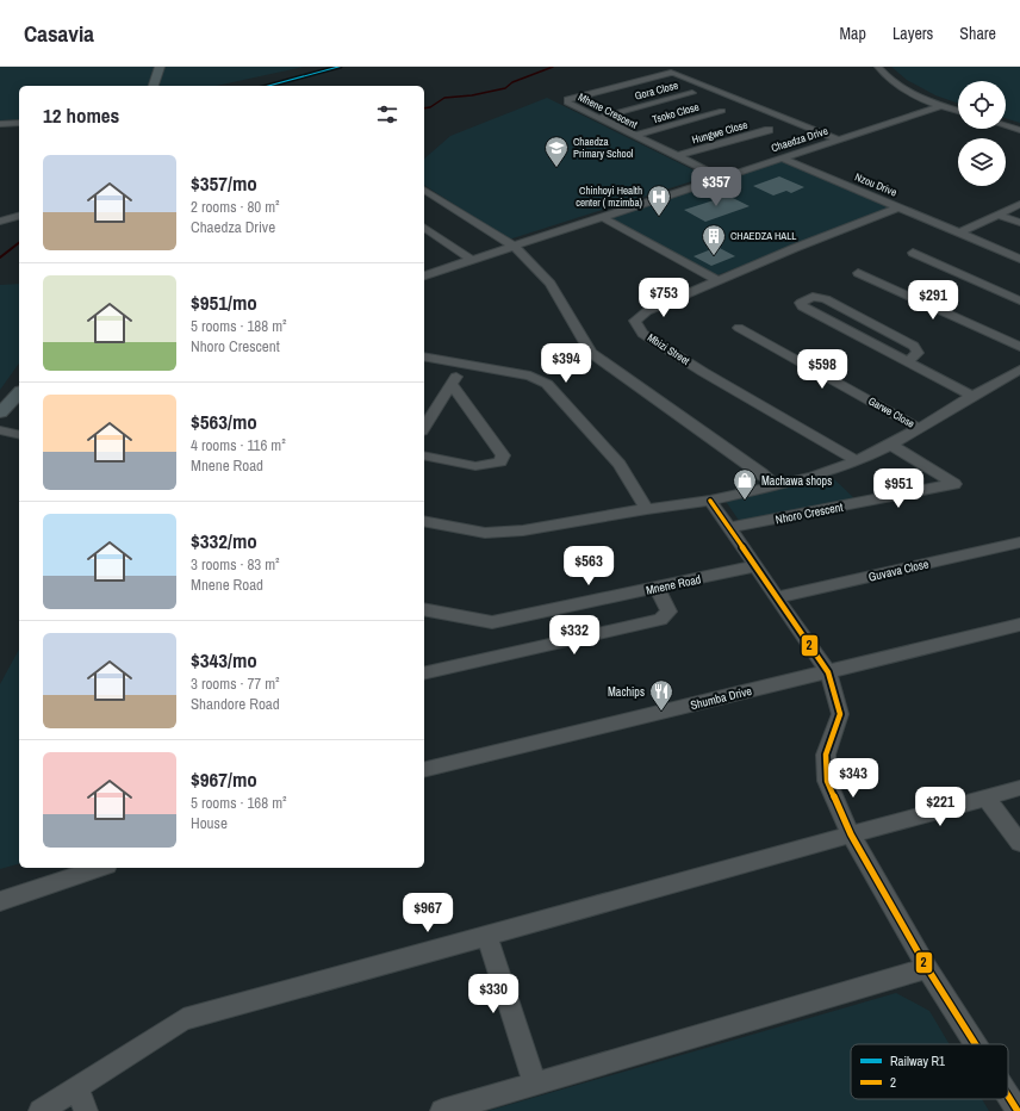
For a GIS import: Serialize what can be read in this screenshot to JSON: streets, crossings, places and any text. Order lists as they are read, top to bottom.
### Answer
{
  "streets": {
    "street": [
      "Gora Close",
      "Mhene Crescent",
      "Tsoko Close",
      "Hungwe Close",
      "Chaedza Drive",
      "Nzou Drive",
      "Mbizi Street",
      "Garwe Close",
      "Nhoro Crescent",
      "Guvava Close",
      "Mnene Road",
      "Shumba Drive"
    ]
  },
  "crossings": [
    ["Gora Close", "Mhene Crescent"],
    ["Mhene Crescent", "Tsoko Close"],
    ["Mhene Crescent", "Hungwe Close"],
    ["Mhene Crescent", "Chaedza Drive"],
    ["Chaedza Drive", "Nzou Drive"],
    ["Nzou Drive", "Mbizi Street"]
  ],
  "places": {
    "school or university": ["Chaedza Primary School"],
    "hospital": ["Chinhoyi Health center ( mzimba)"],
    "building": ["CHAEDZA HALL"],
    "shop": ["Machawa shops"],
    "restaurant": ["Machips"]
  },
  "lines": ["rail line R1", "transit line 2"],
  "legend": ["Railway R1", "2"],
  "page": {
    "header": "Casavia",
    "nav": ["Map", "Layers", "Share"],
    "heading": "12 homes",
    "list": [
      {
        "name": "$357/mo",
        "note": "2 rooms · 80 m² · Chaedza Drive"
      },
      {
        "name": "$951/mo",
        "note": "5 rooms · 188 m² · Nhoro Crescent"
      },
      {
        "name": "$563/mo",
        "note": "4 rooms · 116 m² · Mnene Road"
      },
      {
        "name": "$332/mo",
        "note": "3 rooms · 83 m² · Mnene Road"
      },
      {
        "name": "$343/mo",
        "note": "3 rooms · 77 m² · Shandore Road"
      },
      {
        "name": "$967/mo",
        "note": "5 rooms · 168 m² · House"
      }
    ],
    "price": [
      "$357",
      "$753",
      "$291",
      "$394",
      "$598",
      "$951",
      "$563",
      "$332",
      "$343",
      "$221",
      "$967",
      "$330"
    ]
  }
}
